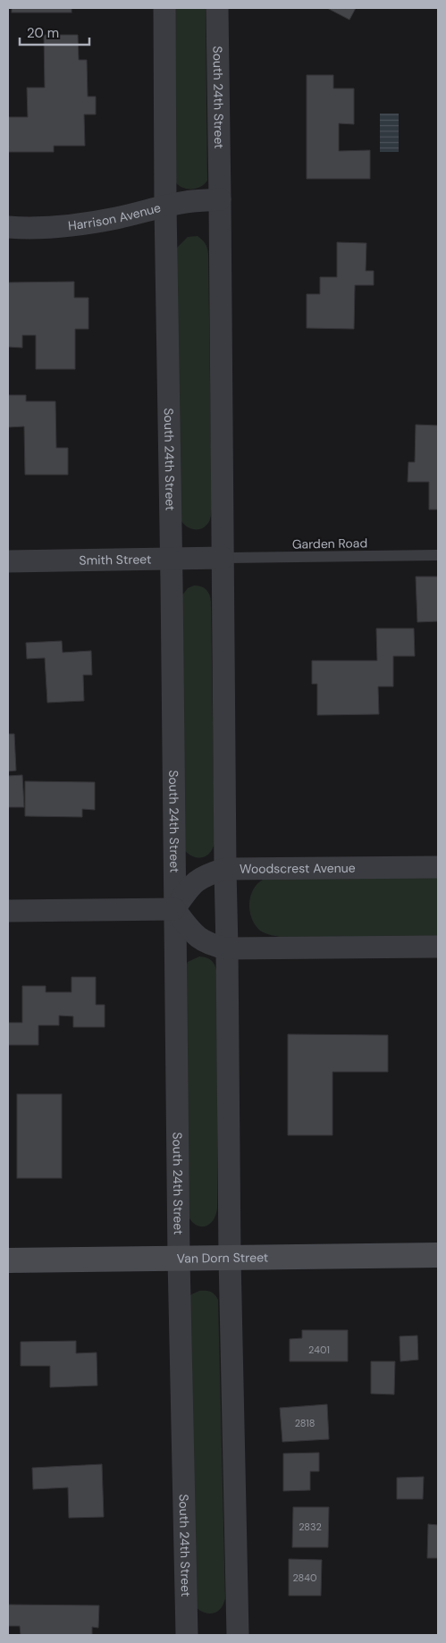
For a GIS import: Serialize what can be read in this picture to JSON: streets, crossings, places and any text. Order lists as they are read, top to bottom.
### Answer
{
  "streets": {
    "main road": ["Van Dorn Street"],
    "street": [
      "South 24th Street",
      "Harrison Avenue",
      "Smith Street",
      "Woodscrest Avenue"
    ],
    "lane": ["Garden Road"]
  },
  "crossings": [
    ["South 24th Street", "Harrison Avenue"],
    ["South 24th Street", "Garden Road"],
    ["South 24th Street", "Smith Street"],
    ["South 24th Street", "Woodscrest Avenue"],
    ["South 24th Street", "Van Dorn Street"],
    ["Garden Road", "Smith Street"]
  ],
  "house_numbers": [
    "2401",
    "2818",
    "2832",
    "2840"
  ],
  "scale_bar": "20 m"
}
